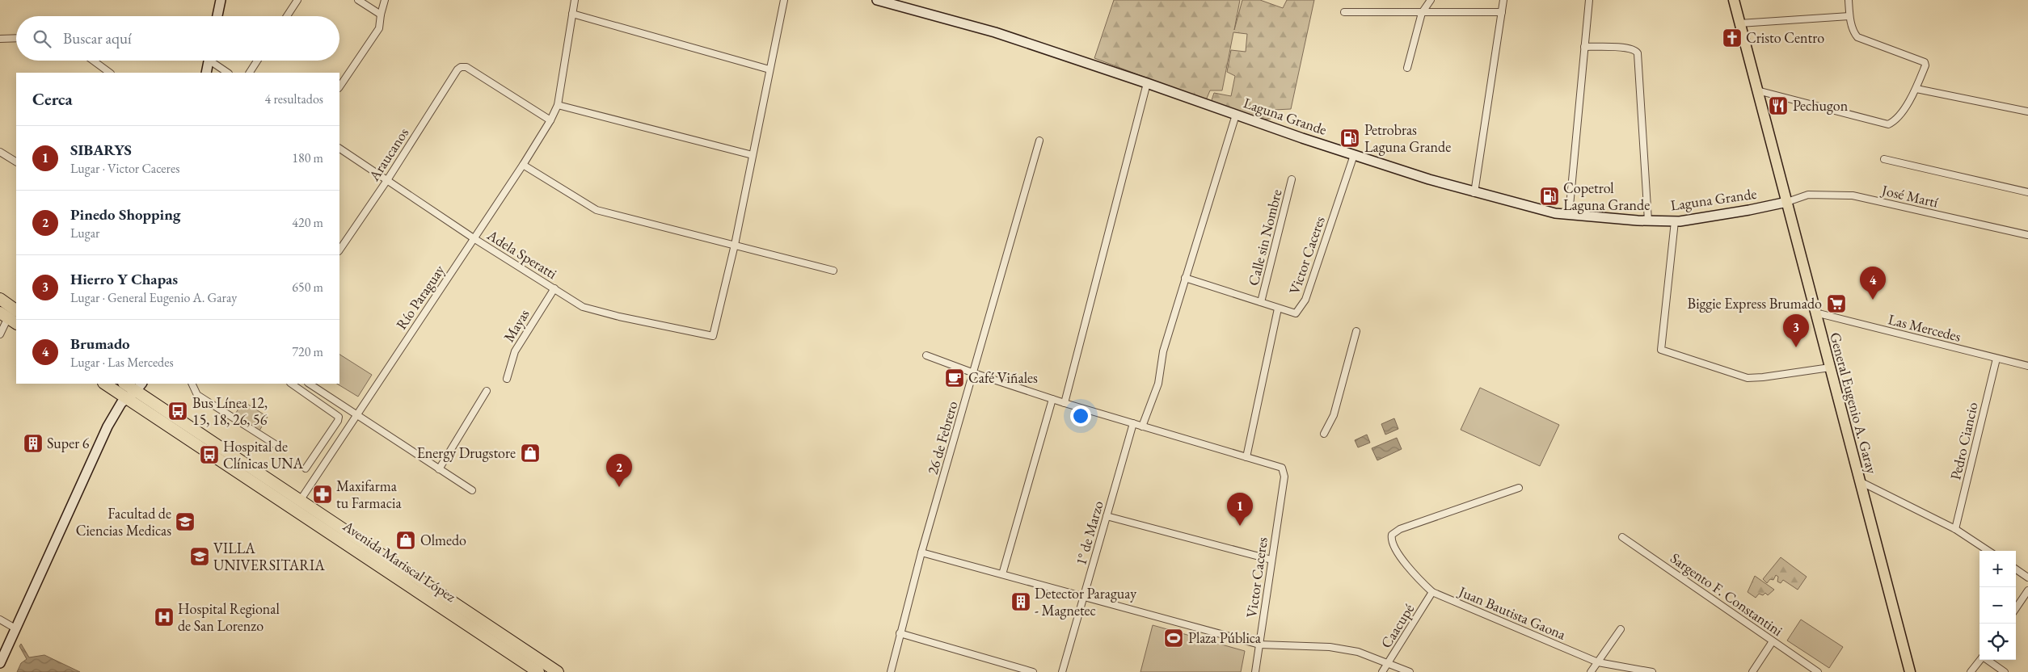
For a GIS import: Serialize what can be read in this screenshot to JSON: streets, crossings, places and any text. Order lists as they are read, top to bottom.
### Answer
{
  "streets": {
    "highway": ["Avenida Mariscal López"],
    "main road": ["Laguna Grande", "General Eugenio A. Garay"],
    "street": [
      "Araucanos",
      "José Martí",
      "Calle sin Nombre",
      "Adela Speratti",
      "Victor Caceres",
      "Río Paraguay",
      "Mayas",
      "Las Mercedes",
      "26 de Febrero",
      "Pedro Ciancio",
      "1° de Marzo",
      "Sargento F. Constantini",
      "Juan Bautista Gaona",
      "Caacupé"
    ]
  },
  "crossings": [
    ["Laguna Grande", "José Martí"],
    ["Laguna Grande", "Victor Caceres"],
    ["Laguna Grande", "General Eugenio A. Garay"],
    ["Araucanos", "Adela Speratti"],
    ["Araucanos", "Río Paraguay"],
    ["José Martí", "General Eugenio A. Garay"],
    ["Adela Speratti", "Río Paraguay"],
    ["Adela Speratti", "Mayas"],
    ["Las Mercedes", "General Eugenio A. Garay"],
    ["Las Mercedes", "Pedro Ciancio"],
    ["Juan Bautista Gaona", "Caacupé"]
  ],
  "places": {
    "church": ["Cristo Centro"],
    "restaurant": ["Pechugon"],
    "fuel station": ["Petrobras Laguna Grande", "Copetrol Laguna Grande"],
    "supermarket": ["Biggie Express Brumado"],
    "cafe": ["Café Viñales"],
    "bus stop": ["Bus Línea 12, 15, 18, 26, 56", "Hospital de Clínicas UNA"],
    "building": ["Super 6", "Detector Paraguay - Magnetec"],
    "shop": ["Energy Drugstore", "Olmedo"],
    "pharmacy": ["Maxifarma tu Farmacia"],
    "school or university": ["Facultad de Ciencias Medicas", "VILLA UNIVERSITARIA"],
    "hospital": ["Hospital Regional de San Lorenzo"],
    "sports": ["Plaza Pública"]
  },
  "page": {
    "search": "Buscar aquí",
    "heading": ["Cerca", "4 resultados"],
    "list": [
      {
        "mark": "1",
        "name": "SIBARYS",
        "note": "Lugar · Victor Caceres",
        "value": "180 m"
      },
      {
        "mark": "2",
        "name": "Pinedo Shopping",
        "note": "Lugar",
        "value": "420 m"
      },
      {
        "mark": "3",
        "name": "Hierro Y Chapas",
        "note": "Lugar · General Eugenio A. Garay",
        "value": "650 m"
      },
      {
        "mark": "4",
        "name": "Brumado",
        "note": "Lugar · Las Mercedes",
        "value": "720 m"
      }
    ],
    "pins": [
      "4",
      "3",
      "2",
      "1"
    ],
    "map_buttons": ["+", "−"]
  }
}
